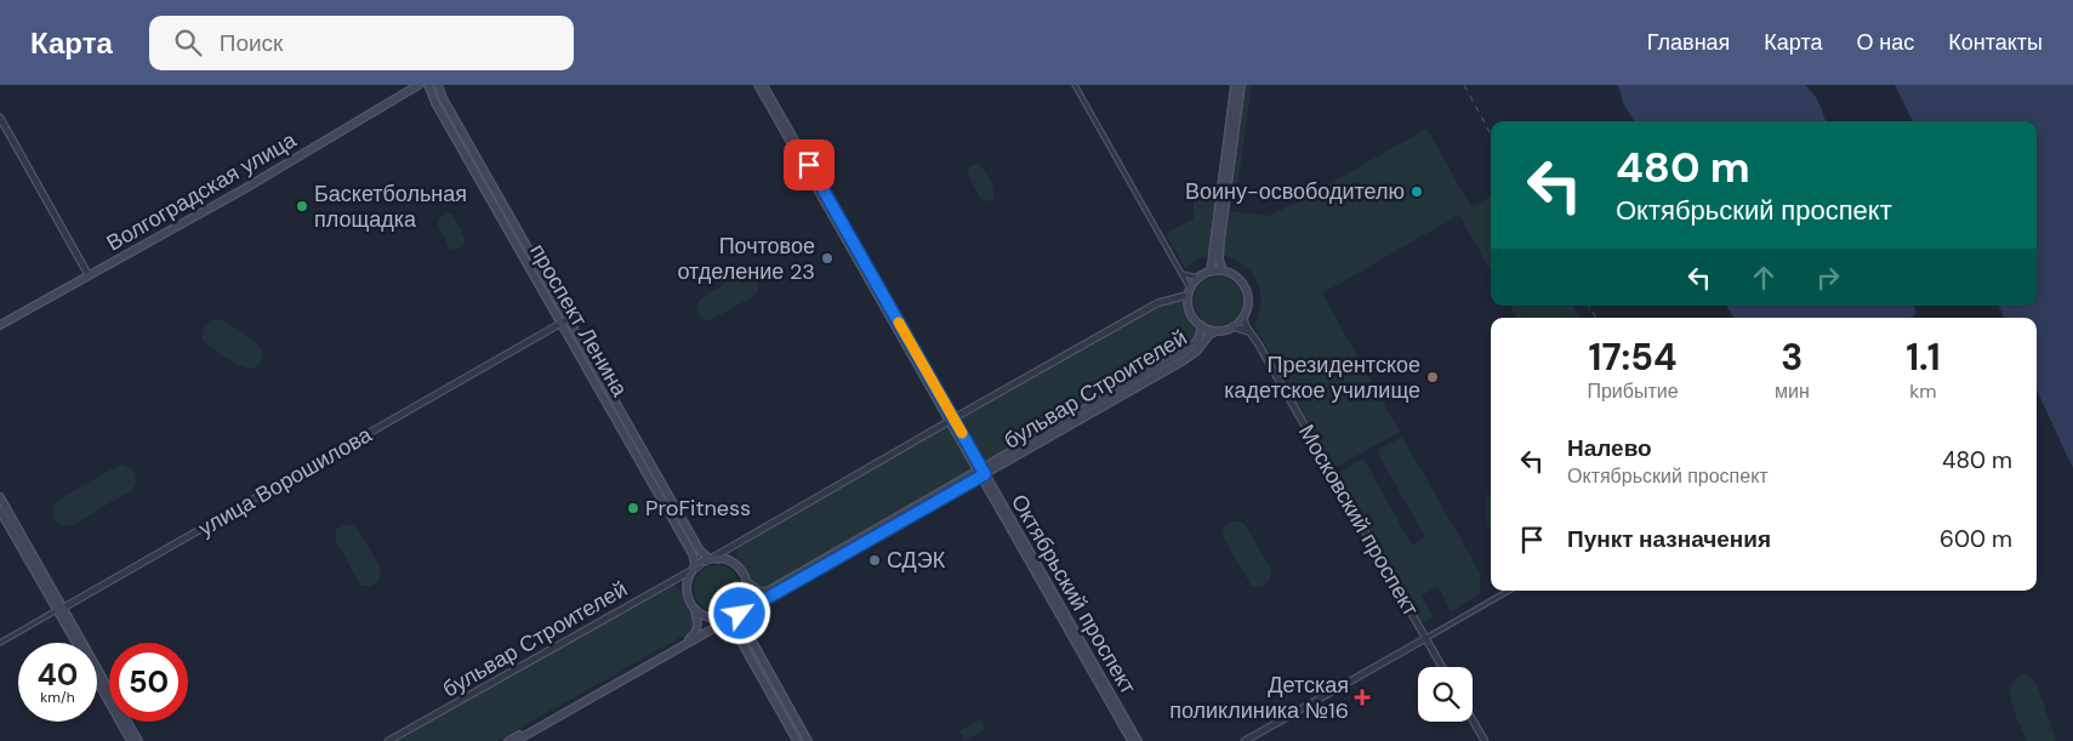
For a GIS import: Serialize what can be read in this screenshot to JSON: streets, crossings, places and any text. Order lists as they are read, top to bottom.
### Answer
{
  "streets": {
    "main road": [
      "Волгоградская улица",
      "проспект Ленина",
      "бульвар Строителей",
      "Октябрьский проспект"
    ],
    "street": ["улица Ворошилова", "Московский проспект"]
  },
  "crossings": [
    ["проспект Ленина", "бульвар Строителей"],
    ["проспект Ленина", "улица Ворошилова"],
    ["бульвар Строителей", "Московский проспект"],
    ["бульвар Строителей", "Октябрьский проспект"]
  ],
  "places": {
    "other": [
      "Воину-освободителю",
      "Баскетбольная площадка",
      "Почтовое отделение 23",
      "Президентское кадетское училище",
      "ProFitness",
      "СДЭК"
    ],
    "health": ["Детская поликлиника №16"]
  },
  "page": {
    "header": "Карта",
    "search": "Поиск",
    "nav": [
      "Главная",
      "Карта",
      "О нас",
      "Контакты"
    ],
    "turn": ["480 m", "Октябрьский проспект"],
    "eta": [
      "17:54",
      "Прибытие",
      "3",
      "мин",
      "1.1",
      "km"
    ],
    "list": [
      {
        "name": "Налево",
        "note": "Октябрьский проспект",
        "value": "480 m"
      },
      {
        "name": "Пункт назначения",
        "value": "600 m"
      }
    ],
    "speed": "40 km/h",
    "limit": "50"
  }
}
